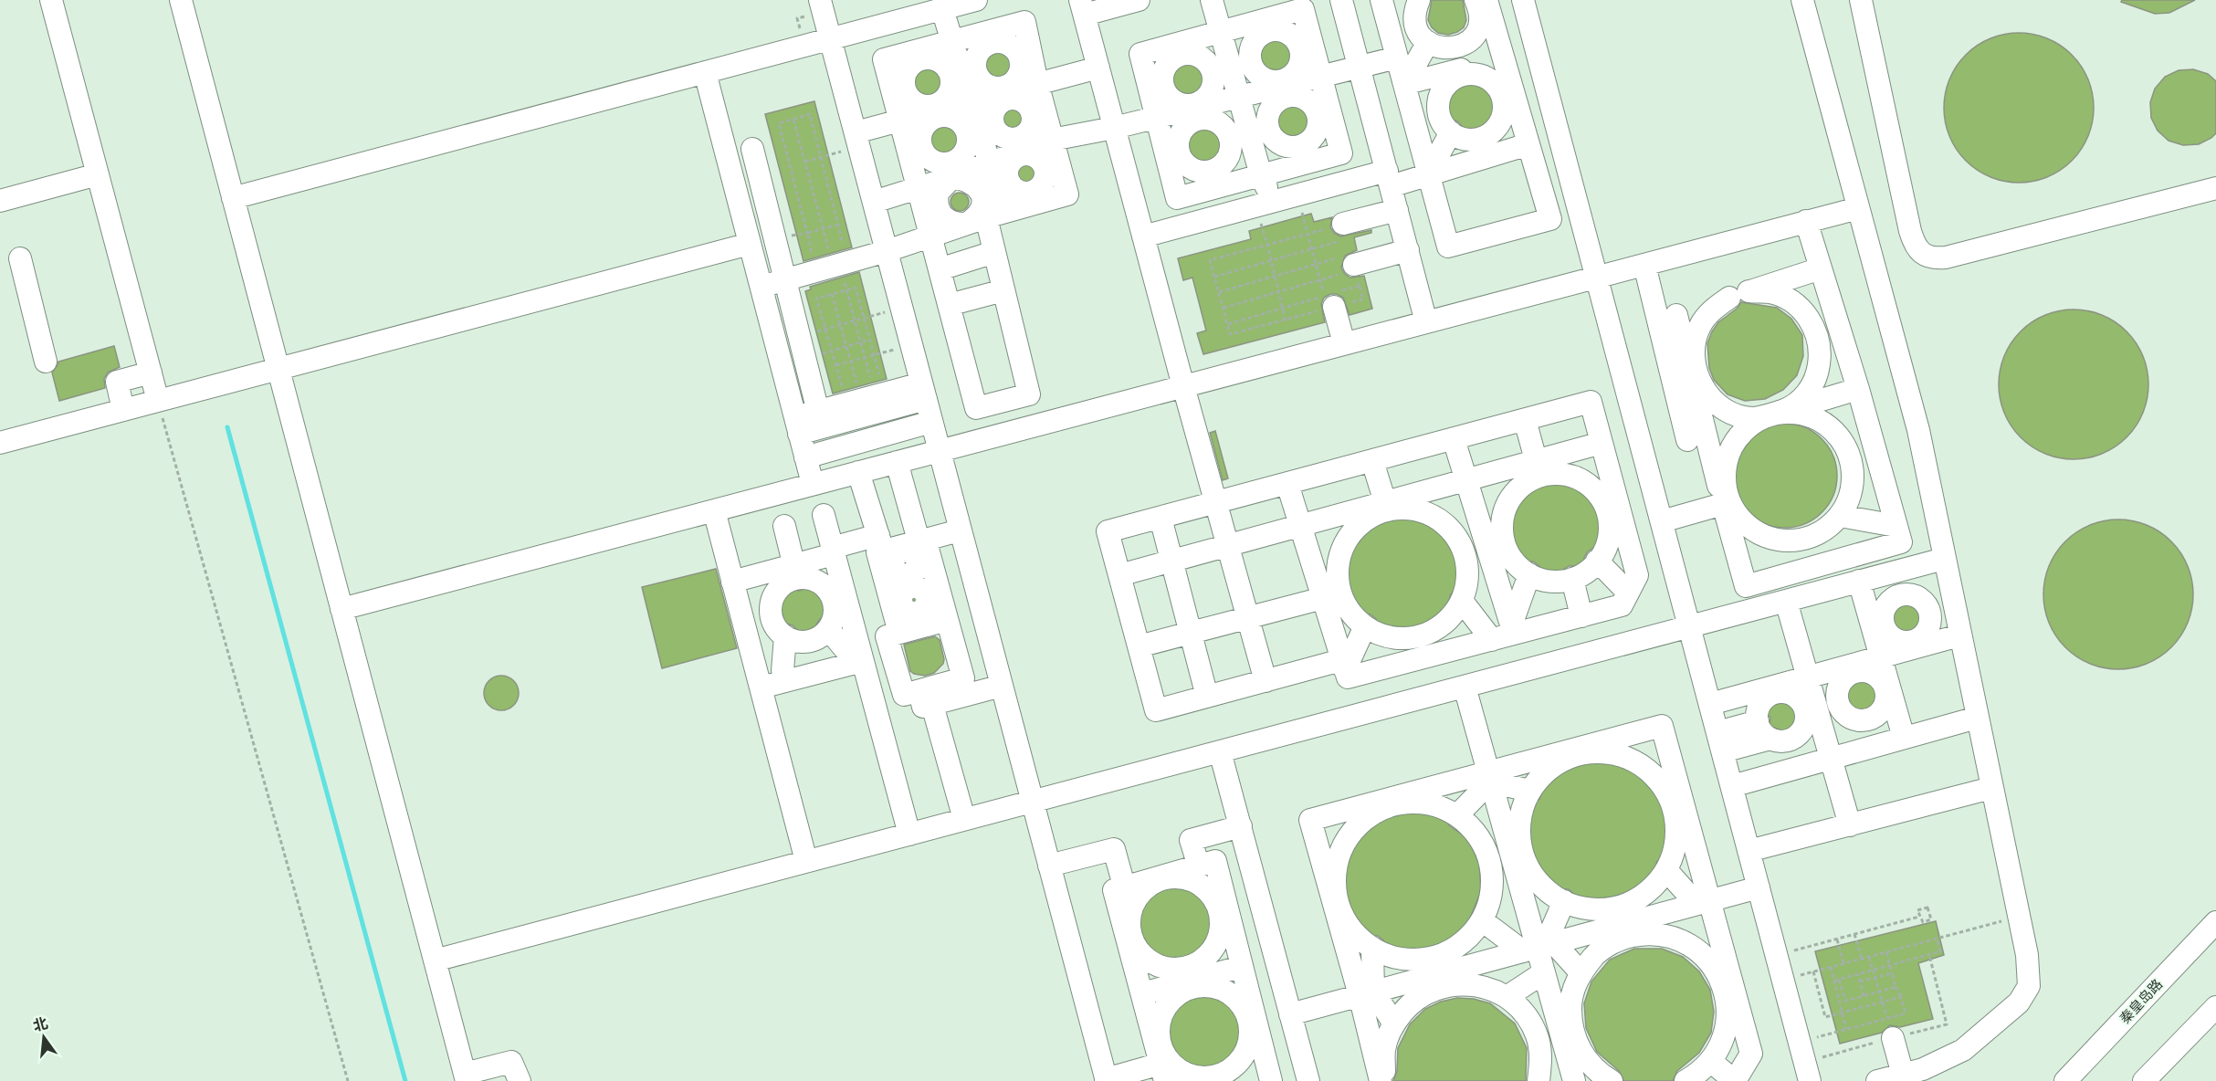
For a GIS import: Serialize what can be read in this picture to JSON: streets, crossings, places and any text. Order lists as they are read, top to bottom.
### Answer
{
  "streets": {
    "street": ["秦皇岛路"]
  },
  "north": "top"
}
